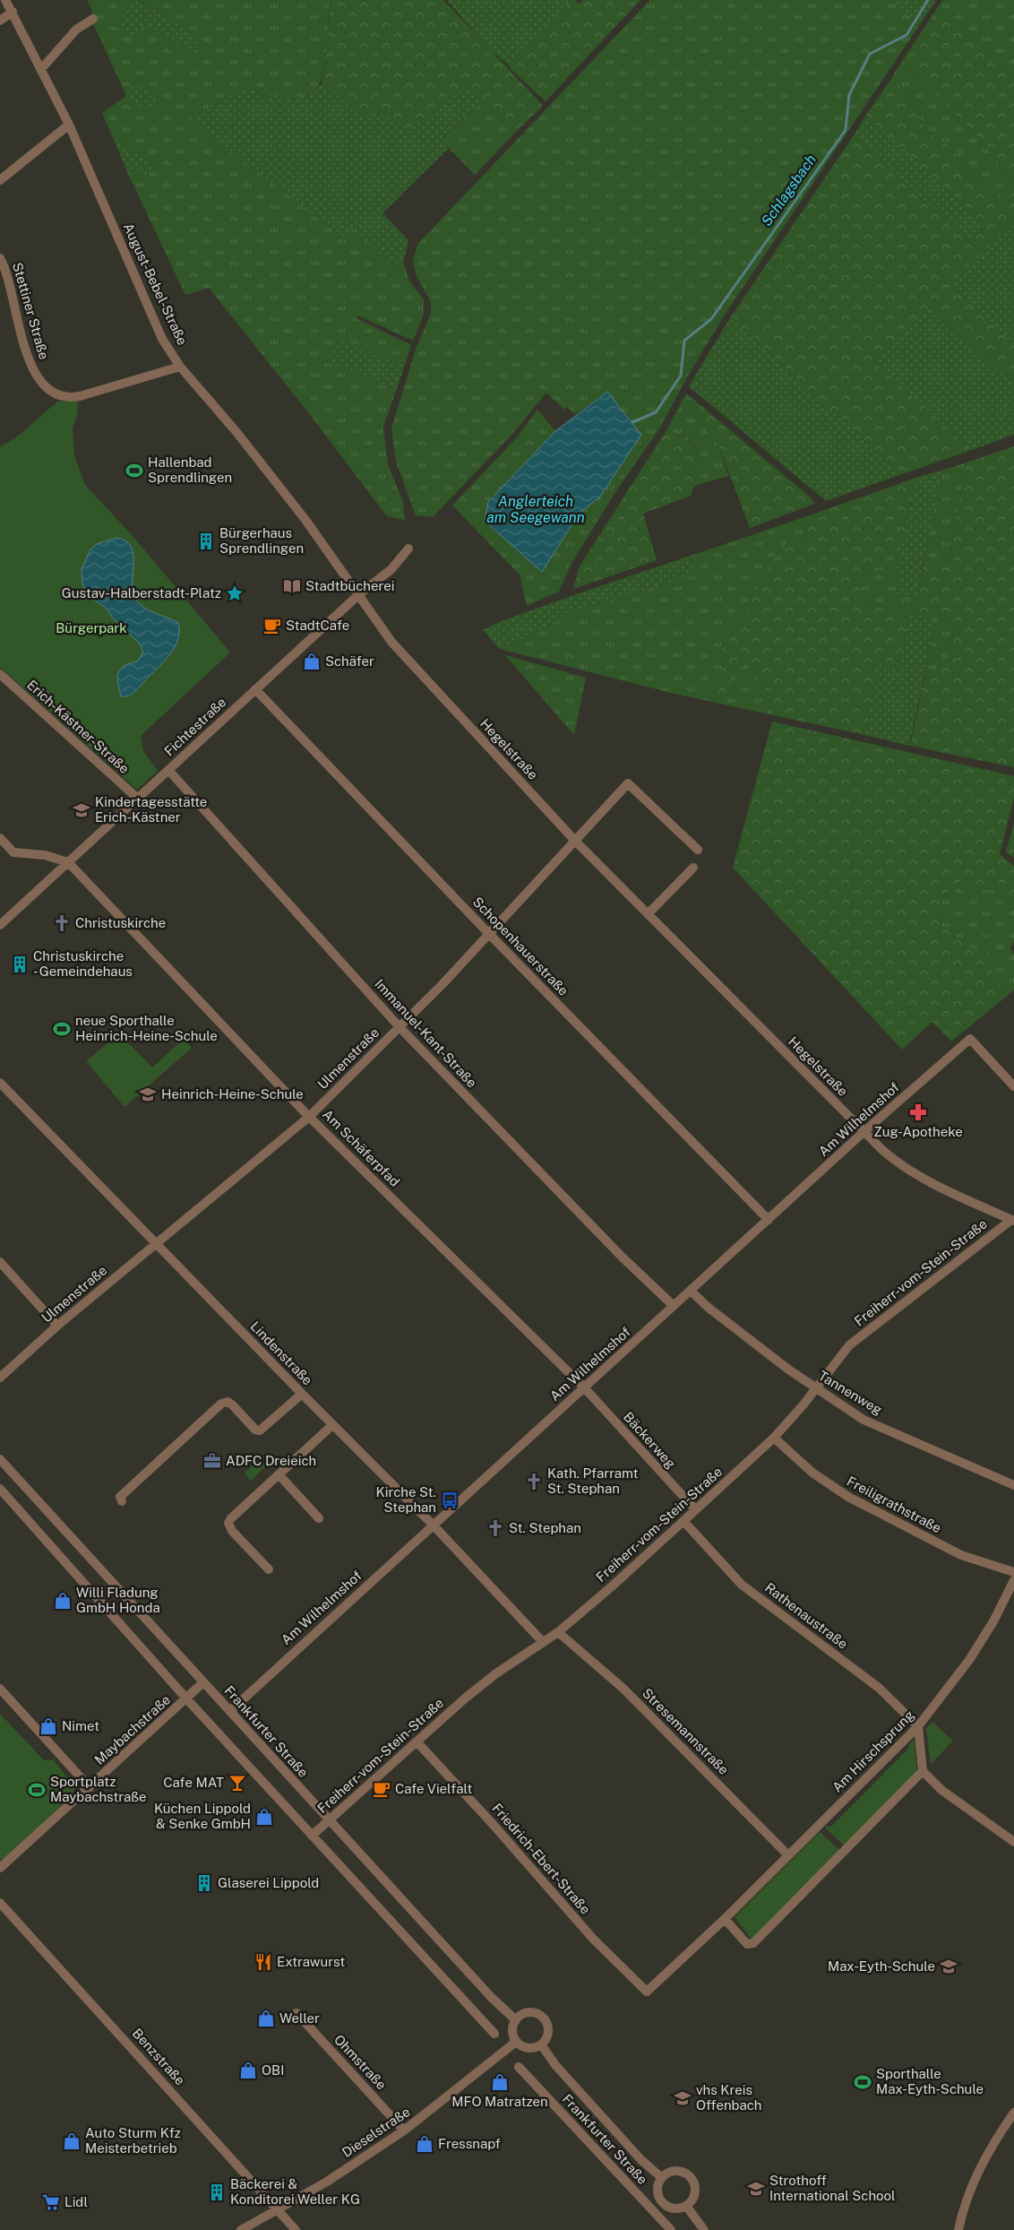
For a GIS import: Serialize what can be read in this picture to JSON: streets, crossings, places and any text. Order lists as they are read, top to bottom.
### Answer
{
  "streets": {
    "street": [
      "August-Bebel-Straße",
      "Stettiner Straße",
      "Erich-Kästner-Straße",
      "Fichtestraße",
      "Hegelstraße",
      "Schopenhauerstraße",
      "Immanuel-Kant-Straße",
      "Ulmenstraße",
      "Am Wilhelmshof",
      "Am Schäferpfad",
      "Freiherr-vom-Stein-Straße",
      "Lindenstraße",
      "Tannenweg",
      "Bäckerweg",
      "Freiligrathstraße",
      "Rathenaustraße",
      "Maybachstraße",
      "Frankfurter Straße",
      "Stresemannstraße",
      "Am Hirschsprung",
      "Friedrich-Ebert-Straße",
      "Benzstraße",
      "Ohmstraße",
      "Dieselstraße"
    ]
  },
  "crossings": [
    ["August-Bebel-Straße", "Stettiner Straße"],
    ["August-Bebel-Straße", "Fichtestraße"],
    ["August-Bebel-Straße", "Hegelstraße"],
    ["Erich-Kästner-Straße", "Fichtestraße"],
    ["Fichtestraße", "Hegelstraße"],
    ["Fichtestraße", "Schopenhauerstraße"],
    ["Fichtestraße", "Immanuel-Kant-Straße"],
    ["Fichtestraße", "Am Schäferpfad"],
    ["Hegelstraße", "Ulmenstraße"],
    ["Hegelstraße", "Am Wilhelmshof"],
    ["Hegelstraße", "Freiherr-vom-Stein-Straße"],
    ["Schopenhauerstraße", "Ulmenstraße"],
    ["Schopenhauerstraße", "Am Wilhelmshof"],
    ["Immanuel-Kant-Straße", "Ulmenstraße"],
    ["Immanuel-Kant-Straße", "Am Wilhelmshof"],
    ["Ulmenstraße", "Am Schäferpfad"],
    ["Ulmenstraße", "Lindenstraße"],
    ["Am Wilhelmshof", "Am Schäferpfad"],
    ["Am Wilhelmshof", "Lindenstraße"],
    ["Am Wilhelmshof", "Tannenweg"],
    ["Am Wilhelmshof", "Bäckerweg"],
    ["Am Wilhelmshof", "Frankfurter Straße"],
    ["Am Schäferpfad", "Bäckerweg"],
    ["Freiherr-vom-Stein-Straße", "Lindenstraße"],
    ["Freiherr-vom-Stein-Straße", "Tannenweg"],
    ["Freiherr-vom-Stein-Straße", "Bäckerweg"],
    ["Freiherr-vom-Stein-Straße", "Freiligrathstraße"],
    ["Freiherr-vom-Stein-Straße", "Rathenaustraße"],
    ["Freiherr-vom-Stein-Straße", "Frankfurter Straße"],
    ["Freiherr-vom-Stein-Straße", "Stresemannstraße"],
    ["Freiherr-vom-Stein-Straße", "Friedrich-Ebert-Straße"],
    ["Rathenaustraße", "Am Hirschsprung"],
    ["Maybachstraße", "Frankfurter Straße"],
    ["Frankfurter Straße", "Dieselstraße"],
    ["Stresemannstraße", "Am Hirschsprung"],
    ["Am Hirschsprung", "Friedrich-Ebert-Straße"],
    ["Benzstraße", "Dieselstraße"],
    ["Ohmstraße", "Dieselstraße"]
  ],
  "water": ["Schlagsbach", "Anglerteich am Seegewann"],
  "parks": ["Bürgerpark"],
  "places": {
    "sports": [
      "Hallenbad Sprendlingen",
      "neue Sporthalle Heinrich-Heine-Schule",
      "Sportplatz Maybachstraße",
      "Sporthalle Max-Eyth-Schule"
    ],
    "building": [
      "Bürgerhaus Sprendlingen",
      "Christuskirche - Gemeindehaus",
      "Glaserei Lippold",
      "Bäckerei & Konditorei Weller KG"
    ],
    "library": ["Stadtbücherei"],
    "place": ["Gustav-Halberstadt-Platz"],
    "cafe": ["StadtCafe", "Cafe Vielfalt"],
    "shop": [
      "Schäfer",
      "Willi Fladung GmbH Honda",
      "Nimet",
      "Küchen Lippold & Senke GmbH",
      "Weller",
      "OBI",
      "MFO Matratzen",
      "Auto Sturm Kfz Meisterbetrieb",
      "Fressnapf"
    ],
    "school or university": [
      "Kindertagesstätte Erich-Kästner",
      "Heinrich-Heine-Schule",
      "Max-Eyth-Schule",
      "vhs Kreis Offenbach",
      "Strothoff International School"
    ],
    "church": ["Christuskirche", "Kath. Pfarramt St. Stephan", "St. Stephan"],
    "pharmacy": ["Zug-Apotheke"],
    "office": ["ADFC Dreieich"],
    "bus stop": ["Kirche St. Stephan"],
    "bar": ["Cafe MAT"],
    "restaurant": ["Extrawurst"],
    "supermarket": ["Lidl"]
  }
}
